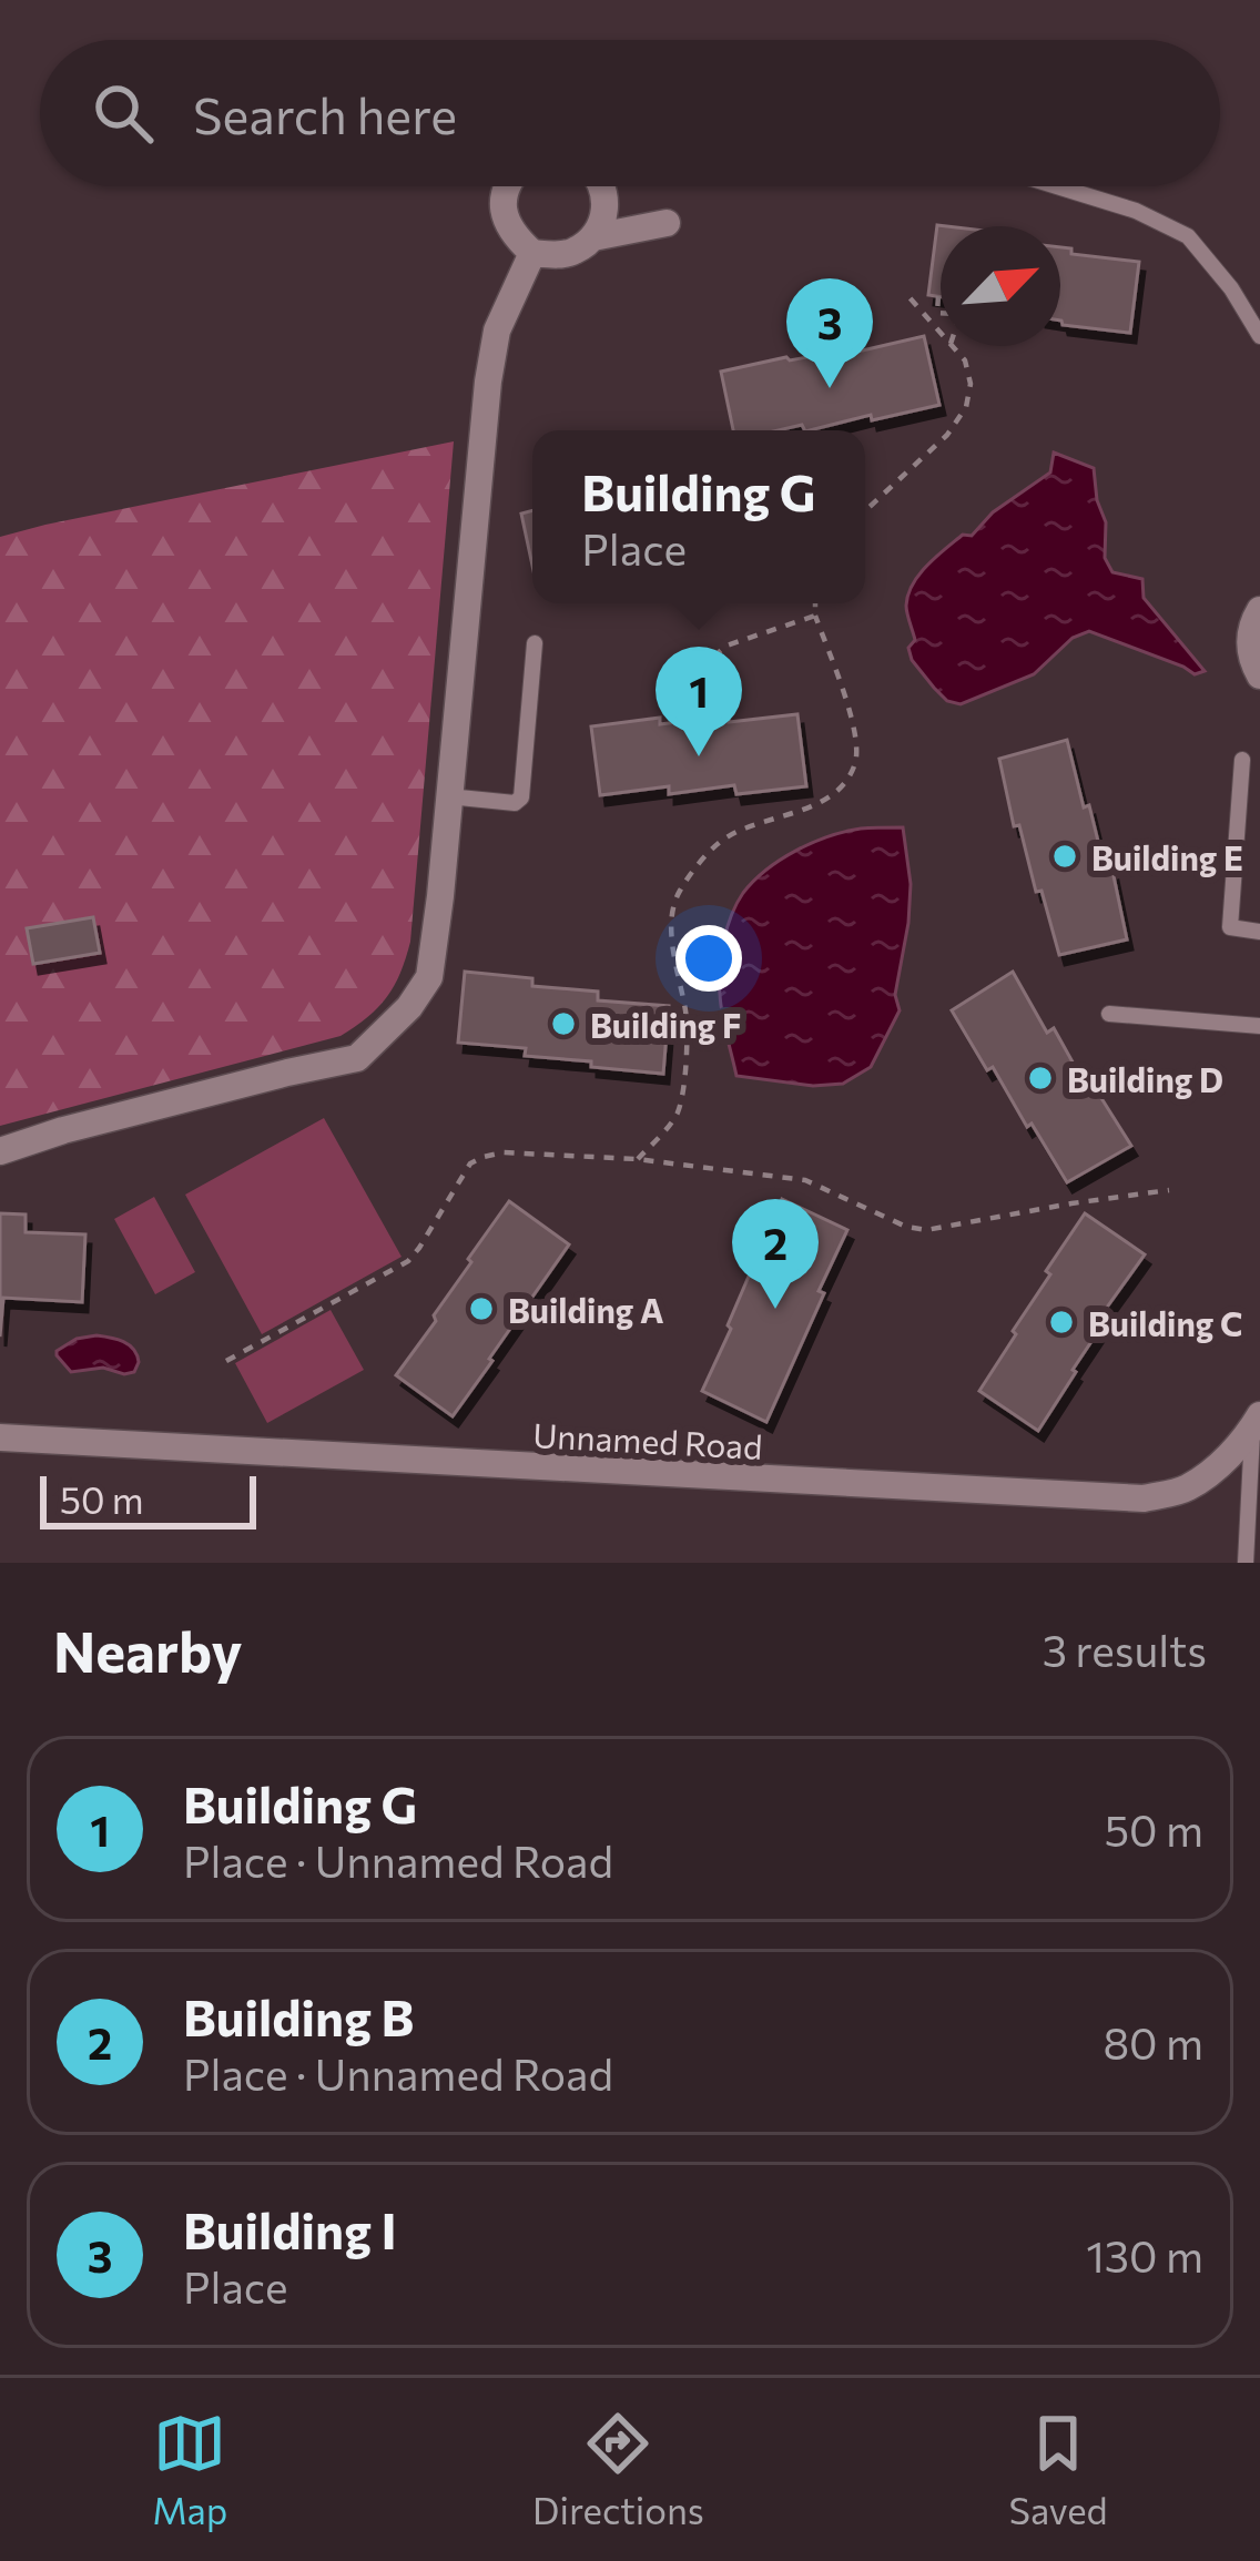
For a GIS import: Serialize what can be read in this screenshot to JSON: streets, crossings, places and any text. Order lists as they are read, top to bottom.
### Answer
{
  "streets": {
    "street": ["Unnamed Road"]
  },
  "places": [
    "Building E",
    "Building F",
    "Building D",
    "Building A",
    "Building C"
  ],
  "scale_bar": "50 m",
  "north": "top right",
  "page": {
    "search": "Search here",
    "pins": ["3", "1", "2"],
    "popup": ["Building G", "Place"],
    "scale": "50 m",
    "heading": ["Nearby", "3 results"],
    "list": [
      {
        "mark": "1",
        "name": "Building G",
        "note": "Place · Unnamed Road",
        "value": "50 m"
      },
      {
        "mark": "2",
        "name": "Building B",
        "note": "Place · Unnamed Road",
        "value": "80 m"
      },
      {
        "mark": "3",
        "name": "Building I",
        "note": "Place",
        "value": "130 m"
      }
    ],
    "nav": ["Map", "Directions", "Saved"]
  }
}
